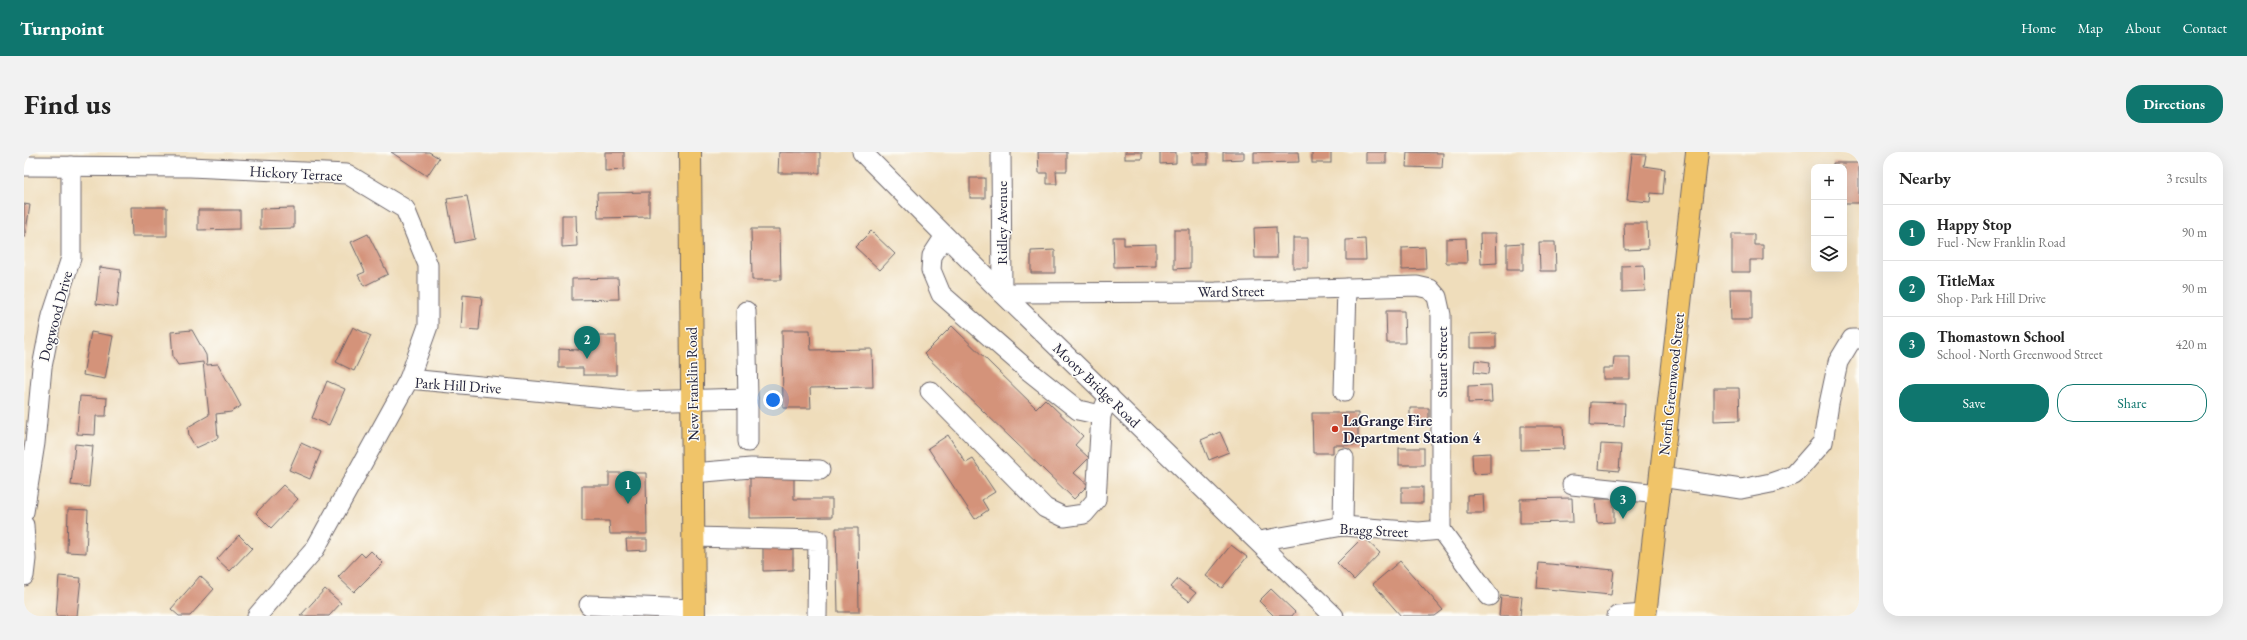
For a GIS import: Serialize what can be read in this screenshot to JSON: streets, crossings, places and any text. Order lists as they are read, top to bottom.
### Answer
{
  "streets": {
    "main road": ["New Franklin Road", "North Greenwood Street"],
    "street": [
      "Hickory Terrace",
      "Ridley Avenue",
      "Ward Street",
      "Dogwood Drive",
      "Stuart Street",
      "Park Hill Drive",
      "Mooty Bridge Road",
      "Bragg Street"
    ]
  },
  "crossings": [
    ["Hickory Terrace", "Dogwood Drive"],
    ["Hickory Terrace", "Park Hill Drive"],
    ["Ridley Avenue", "Ward Street"],
    ["Ridley Avenue", "Mooty Bridge Road"],
    ["Ward Street", "Stuart Street"],
    ["Ward Street", "Mooty Bridge Road"],
    ["Stuart Street", "Bragg Street"],
    ["New Franklin Road", "Park Hill Drive"],
    ["Mooty Bridge Road", "Bragg Street"]
  ],
  "places": ["LaGrange Fire Department Station 4"],
  "page": {
    "header": "Turnpoint",
    "nav": [
      "Home",
      "Map",
      "About",
      "Contact"
    ],
    "buttons": [
      "Directions",
      ["Save", "Share"]
    ],
    "title": "Find us",
    "heading": ["Nearby", "3 results"],
    "map_buttons": ["+", "−"],
    "list": [
      {
        "mark": "1",
        "name": "Happy Stop",
        "note": "Fuel · New Franklin Road",
        "value": "90 m"
      },
      {
        "mark": "2",
        "name": "TitleMax",
        "note": "Shop · Park Hill Drive",
        "value": "90 m"
      },
      {
        "mark": "3",
        "name": "Thomastown School",
        "note": "School · North Greenwood Street",
        "value": "420 m"
      }
    ],
    "pins": ["2", "1", "3"]
  }
}
